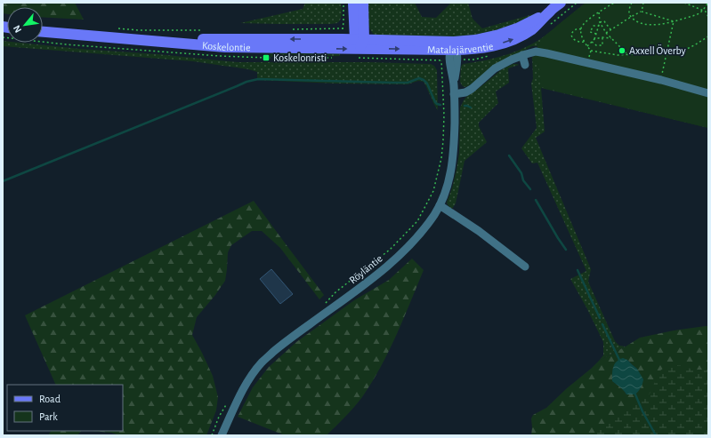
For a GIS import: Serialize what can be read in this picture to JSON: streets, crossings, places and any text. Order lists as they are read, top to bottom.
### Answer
{
  "streets": {
    "main road": ["Koskelontie", "Matalajärventie"],
    "street": ["Röyläntie"]
  },
  "crossings": [
    ["Koskelontie", "Matalajärventie"],
    ["Matalajärventie", "Röyläntie"]
  ],
  "places": {
    "other": ["Axxell Överby"],
    "transit": ["Koskelonristi"]
  },
  "legend": ["Road", "Park"],
  "north": "bottom left"
}
